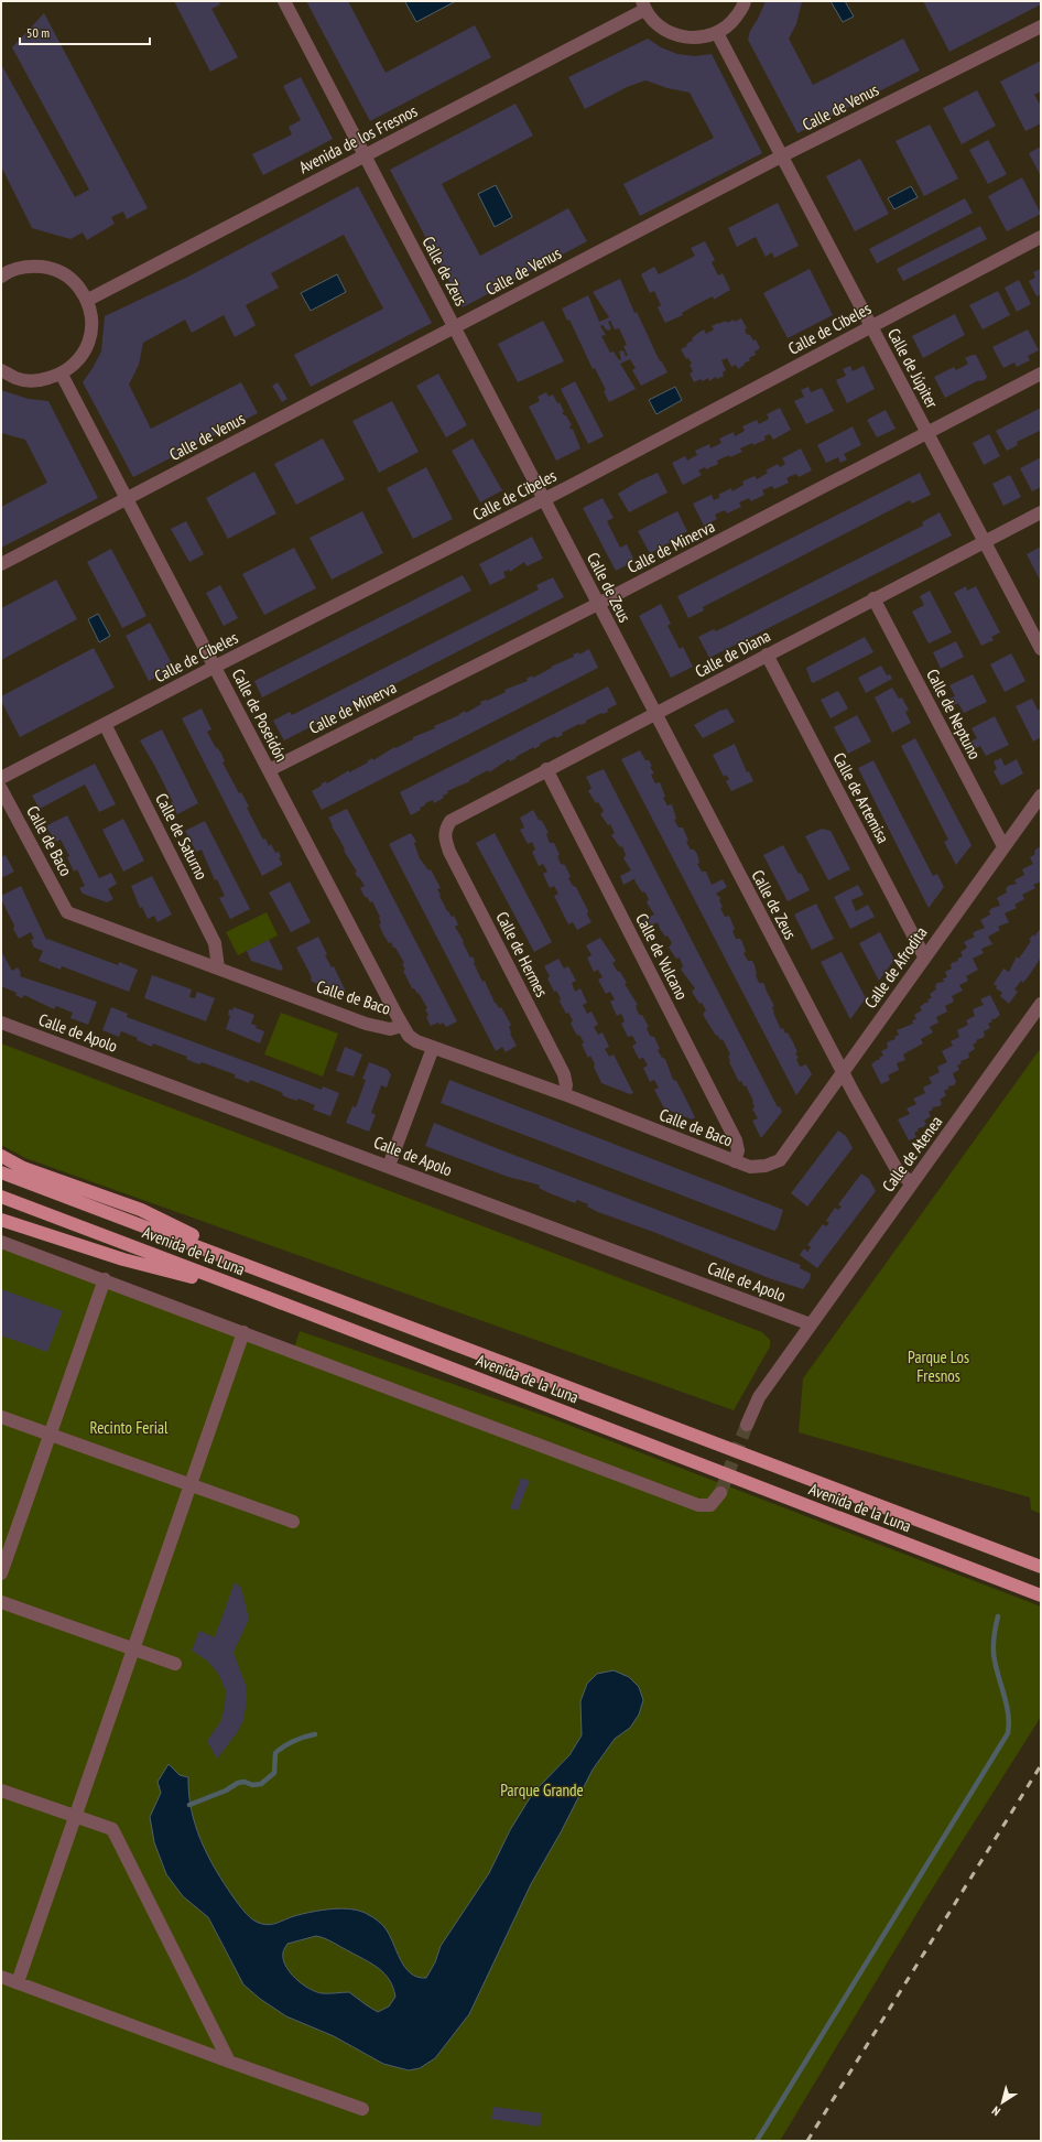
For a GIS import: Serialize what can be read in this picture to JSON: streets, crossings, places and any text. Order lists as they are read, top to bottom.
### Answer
{
  "streets": {
    "main road": ["Avenida de la Luna"],
    "street": [
      "Calle de Venus",
      "Avenida de los Fresnos",
      "Calle de Zeus",
      "Calle de Cibeles",
      "Calle de Júpiter",
      "Calle de Minerva",
      "Calle de Diana",
      "Calle de Neptuno",
      "Calle de Poseidón",
      "Calle de Artemisa",
      "Calle de Saturno",
      "Calle de Baco",
      "Calle de Hermes",
      "Calle de Vulcano",
      "Calle de Afrodita",
      "Calle de Apolo",
      "Calle de Atenea"
    ]
  },
  "crossings": [
    ["Calle de Venus", "Calle de Zeus"],
    ["Calle de Venus", "Calle de Júpiter"],
    ["Calle de Venus", "Calle de Poseidón"],
    ["Avenida de los Fresnos", "Calle de Zeus"],
    ["Calle de Zeus", "Calle de Cibeles"],
    ["Calle de Zeus", "Calle de Minerva"],
    ["Calle de Zeus", "Calle de Diana"],
    ["Calle de Zeus", "Calle de Afrodita"],
    ["Calle de Zeus", "Calle de Atenea"],
    ["Calle de Cibeles", "Calle de Júpiter"],
    ["Calle de Cibeles", "Calle de Poseidón"],
    ["Calle de Cibeles", "Calle de Saturno"],
    ["Calle de Júpiter", "Calle de Minerva"],
    ["Calle de Júpiter", "Calle de Diana"],
    ["Calle de Minerva", "Calle de Poseidón"],
    ["Calle de Diana", "Calle de Neptuno"],
    ["Calle de Diana", "Calle de Artemisa"],
    ["Calle de Diana", "Calle de Hermes"],
    ["Calle de Diana", "Calle de Vulcano"],
    ["Calle de Neptuno", "Calle de Afrodita"],
    ["Calle de Poseidón", "Calle de Baco"],
    ["Calle de Artemisa", "Calle de Afrodita"],
    ["Calle de Saturno", "Calle de Baco"],
    ["Calle de Baco", "Calle de Hermes"],
    ["Calle de Baco", "Calle de Vulcano"],
    ["Calle de Baco", "Calle de Afrodita"],
    ["Calle de Apolo", "Calle de Atenea"]
  ],
  "parks": ["Parque Los Fresnos", "Recinto Ferial", "Parque Grande"],
  "scale_bar": "50 m",
  "north": "bottom left"
}
